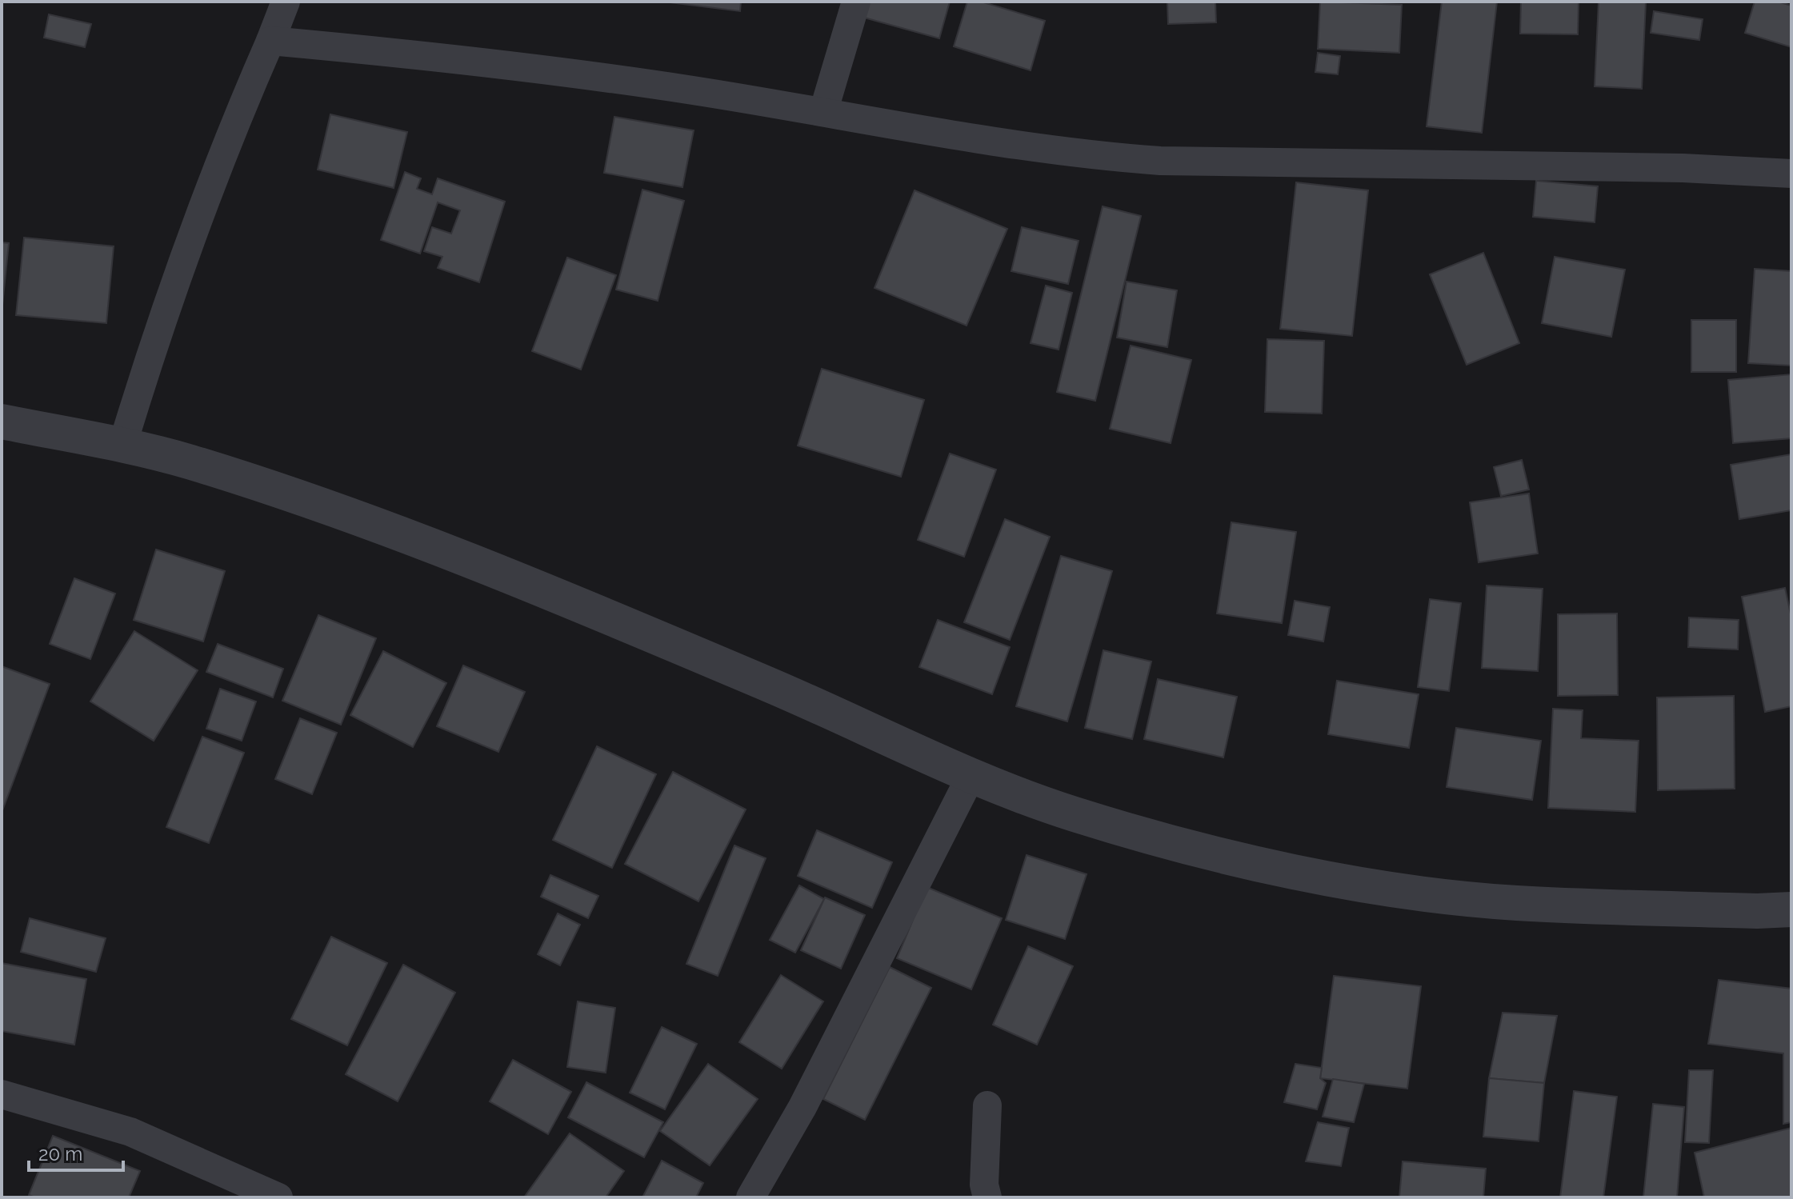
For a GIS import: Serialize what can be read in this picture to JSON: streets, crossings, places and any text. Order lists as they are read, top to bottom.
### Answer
{
  "scale_bar": "20 m"
}
